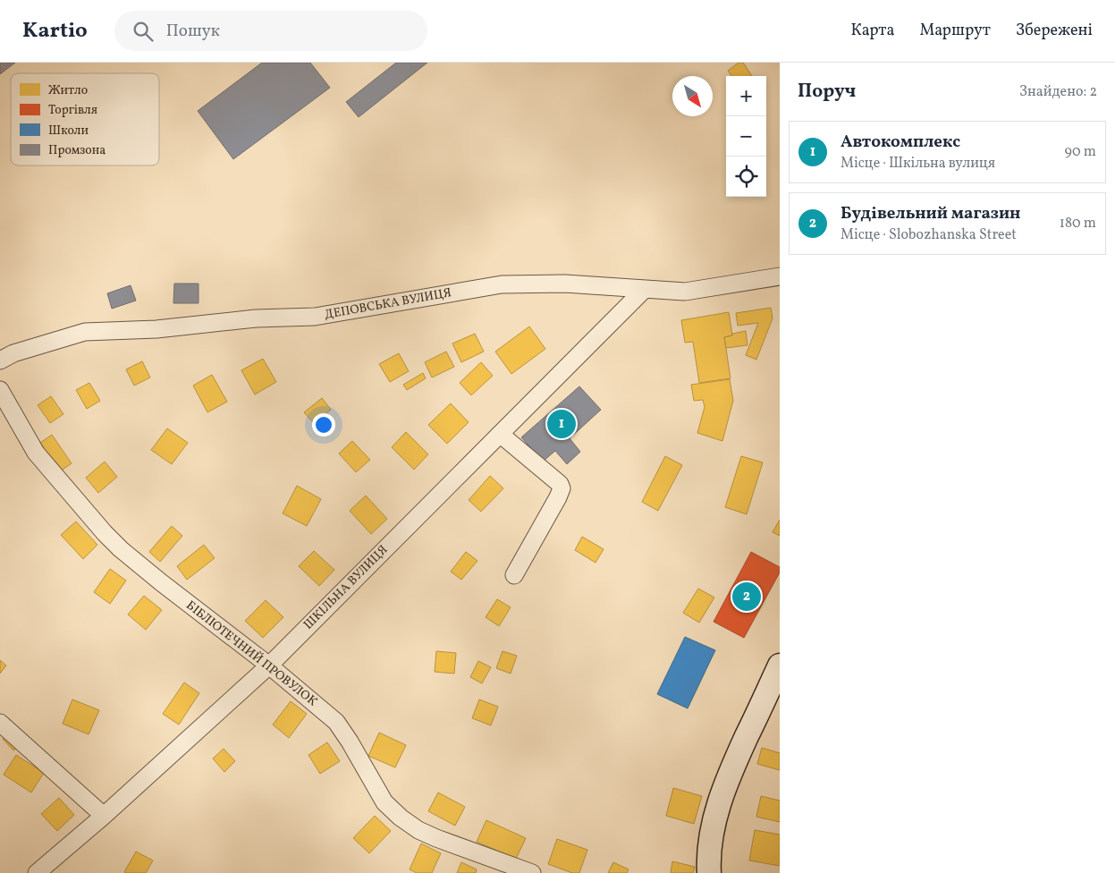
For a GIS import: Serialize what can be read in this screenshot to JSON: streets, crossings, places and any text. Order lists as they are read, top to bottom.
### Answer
{
  "streets": {
    "street": ["ДЕПОВСЬКА ВУЛИЦЯ", "ШКІЛЬНА ВУЛИЦЯ", "БІБЛІОТЕЧНИЙ ПРОВУЛОК"]
  },
  "crossings": [
    ["ДЕПОВСЬКА ВУЛИЦЯ", "ШКІЛЬНА ВУЛИЦЯ"],
    ["ШКІЛЬНА ВУЛИЦЯ", "БІБЛІОТЕЧНИЙ ПРОВУЛОК"]
  ],
  "legend": [
    "Житло",
    "Торгівля",
    "Школи",
    "Промзона"
  ],
  "north": "bottom right",
  "page": {
    "header": "Kartio",
    "search": "Пошук",
    "nav": ["Карта", "Маршрут", "Збережені"],
    "heading": ["Поруч", "Знайдено: 2"],
    "map_buttons": ["+", "−"],
    "list": [
      {
        "mark": "1",
        "name": "Автокомплекс",
        "note": "Місце · Шкільна вулиця",
        "value": "90 m"
      },
      {
        "mark": "2",
        "name": "Будівельний магазин",
        "note": "Місце · Slobozhanska Street",
        "value": "180 m"
      }
    ],
    "pins": ["1", "2"]
  }
}
